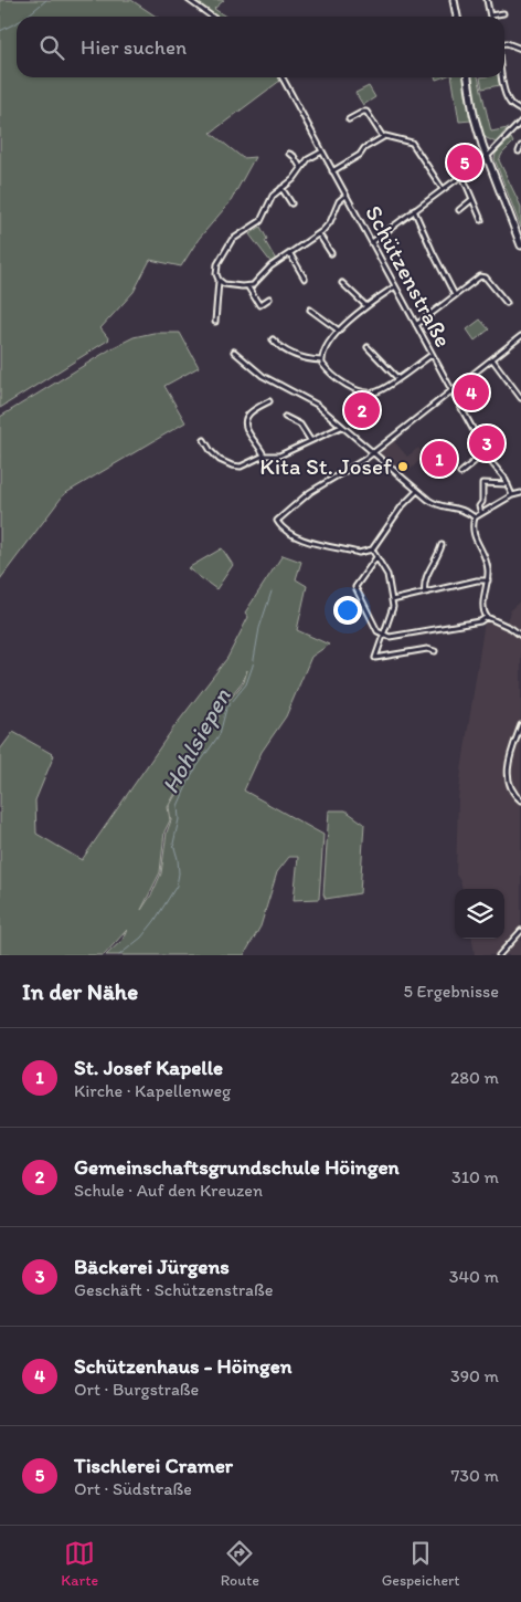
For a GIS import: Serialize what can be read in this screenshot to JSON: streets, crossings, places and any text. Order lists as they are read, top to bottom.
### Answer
{
  "streets": {
    "street": ["Schützenstraße"]
  },
  "water": ["Hohlsiepen"],
  "places": ["Kita St. Josef"],
  "page": {
    "search": "Hier suchen",
    "pins": [
      "5",
      "4",
      "2",
      "3",
      "1"
    ],
    "heading": ["In der Nähe", "5 Ergebnisse"],
    "list": [
      {
        "mark": "1",
        "name": "St. Josef Kapelle",
        "note": "Kirche · Kapellenweg",
        "value": "280 m"
      },
      {
        "mark": "2",
        "name": "Gemeinschaftsgrundschule Höingen",
        "note": "Schule · Auf den Kreuzen",
        "value": "310 m"
      },
      {
        "mark": "3",
        "name": "Bäckerei Jürgens",
        "note": "Geschäft · Schützenstraße",
        "value": "340 m"
      },
      {
        "mark": "4",
        "name": "Schützenhaus - Höingen",
        "note": "Ort · Burgstraße",
        "value": "390 m"
      },
      {
        "mark": "5",
        "name": "Tischlerei Cramer",
        "note": "Ort · Südstraße",
        "value": "730 m"
      }
    ],
    "nav": ["Karte", "Route", "Gespeichert"]
  }
}
